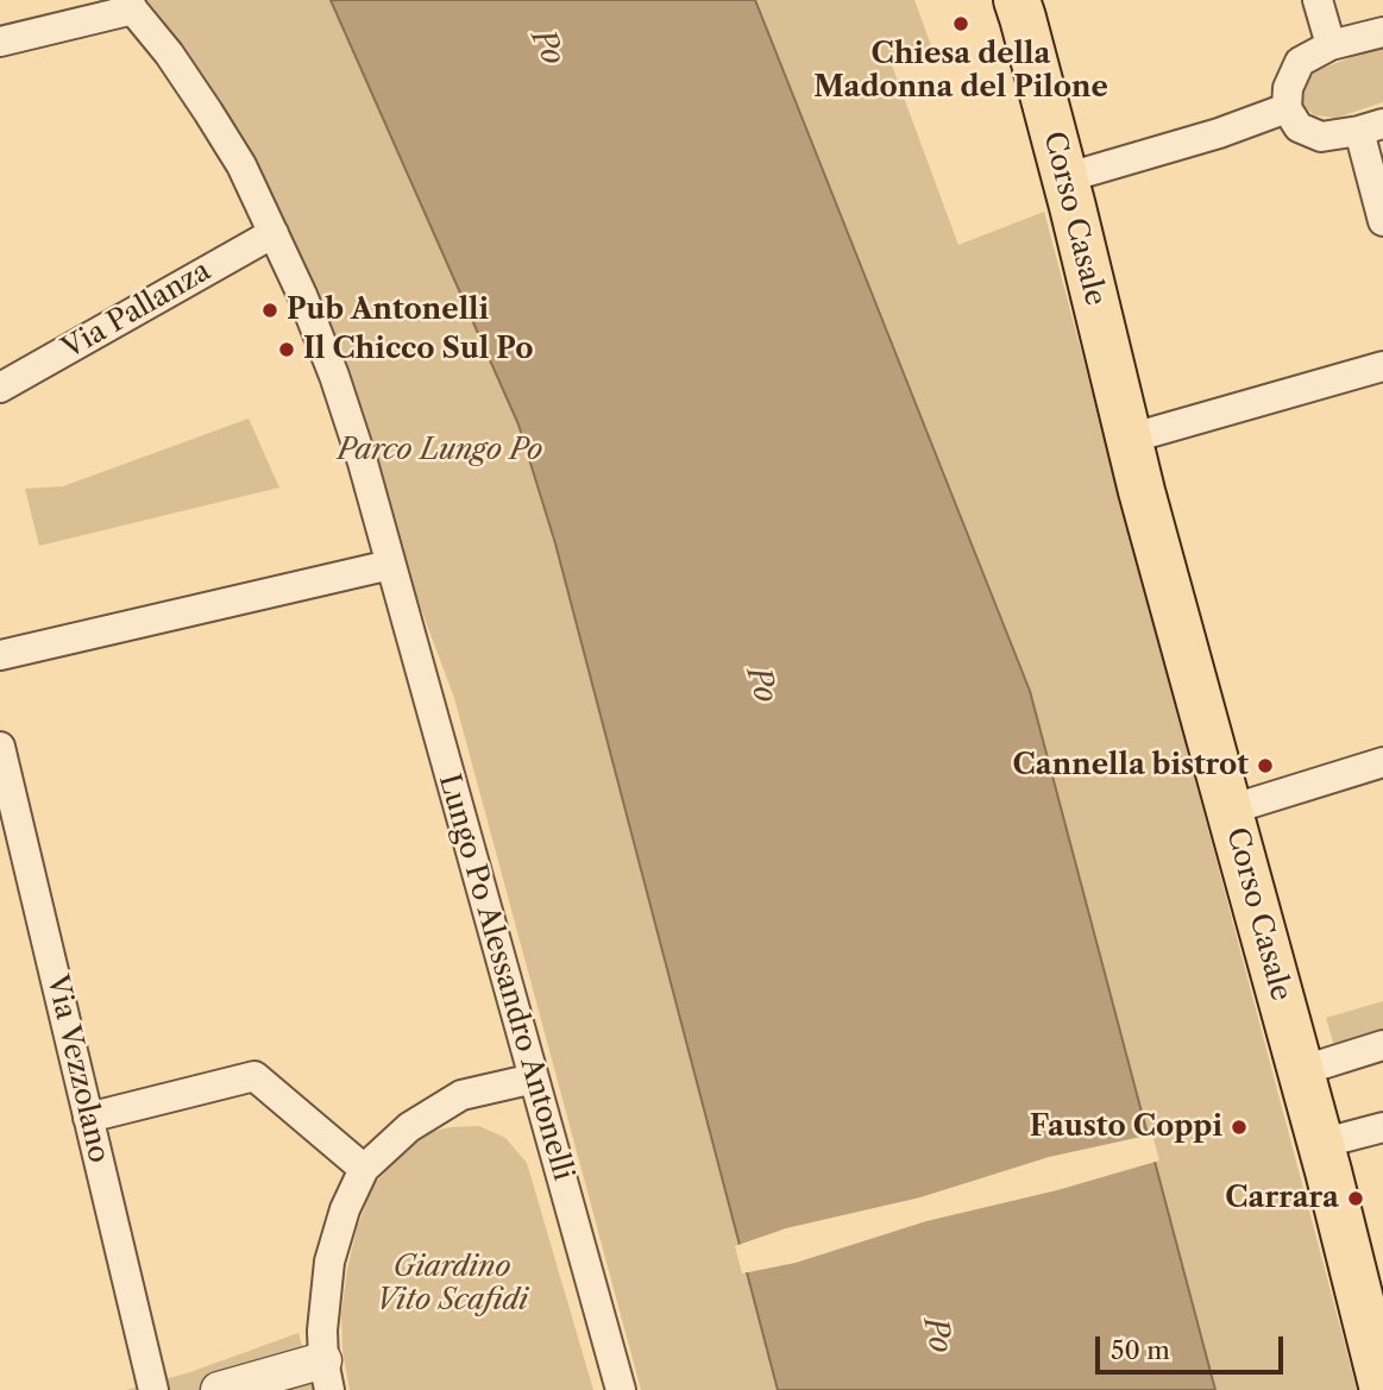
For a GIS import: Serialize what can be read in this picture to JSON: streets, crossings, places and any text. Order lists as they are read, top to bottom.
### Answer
{
  "streets": {
    "main road": ["Corso Casale"],
    "street": ["Via Pallanza", "Lungo Po Alessandro Antonelli", "Via Vezzolano"]
  },
  "crossings": [
    ["Via Pallanza", "Lungo Po Alessandro Antonelli"]
  ],
  "water": ["Po"],
  "parks": ["Parco Lungo Po", "Giardino Vito Scafidi"],
  "places": [
    "Chiesa della Madonna del Pilone",
    "Pub Antonelli",
    "Il Chicco Sul Po",
    "Cannella bistrot",
    "Fausto Coppi",
    "Carrara"
  ],
  "scale_bar": "50 m"
}
